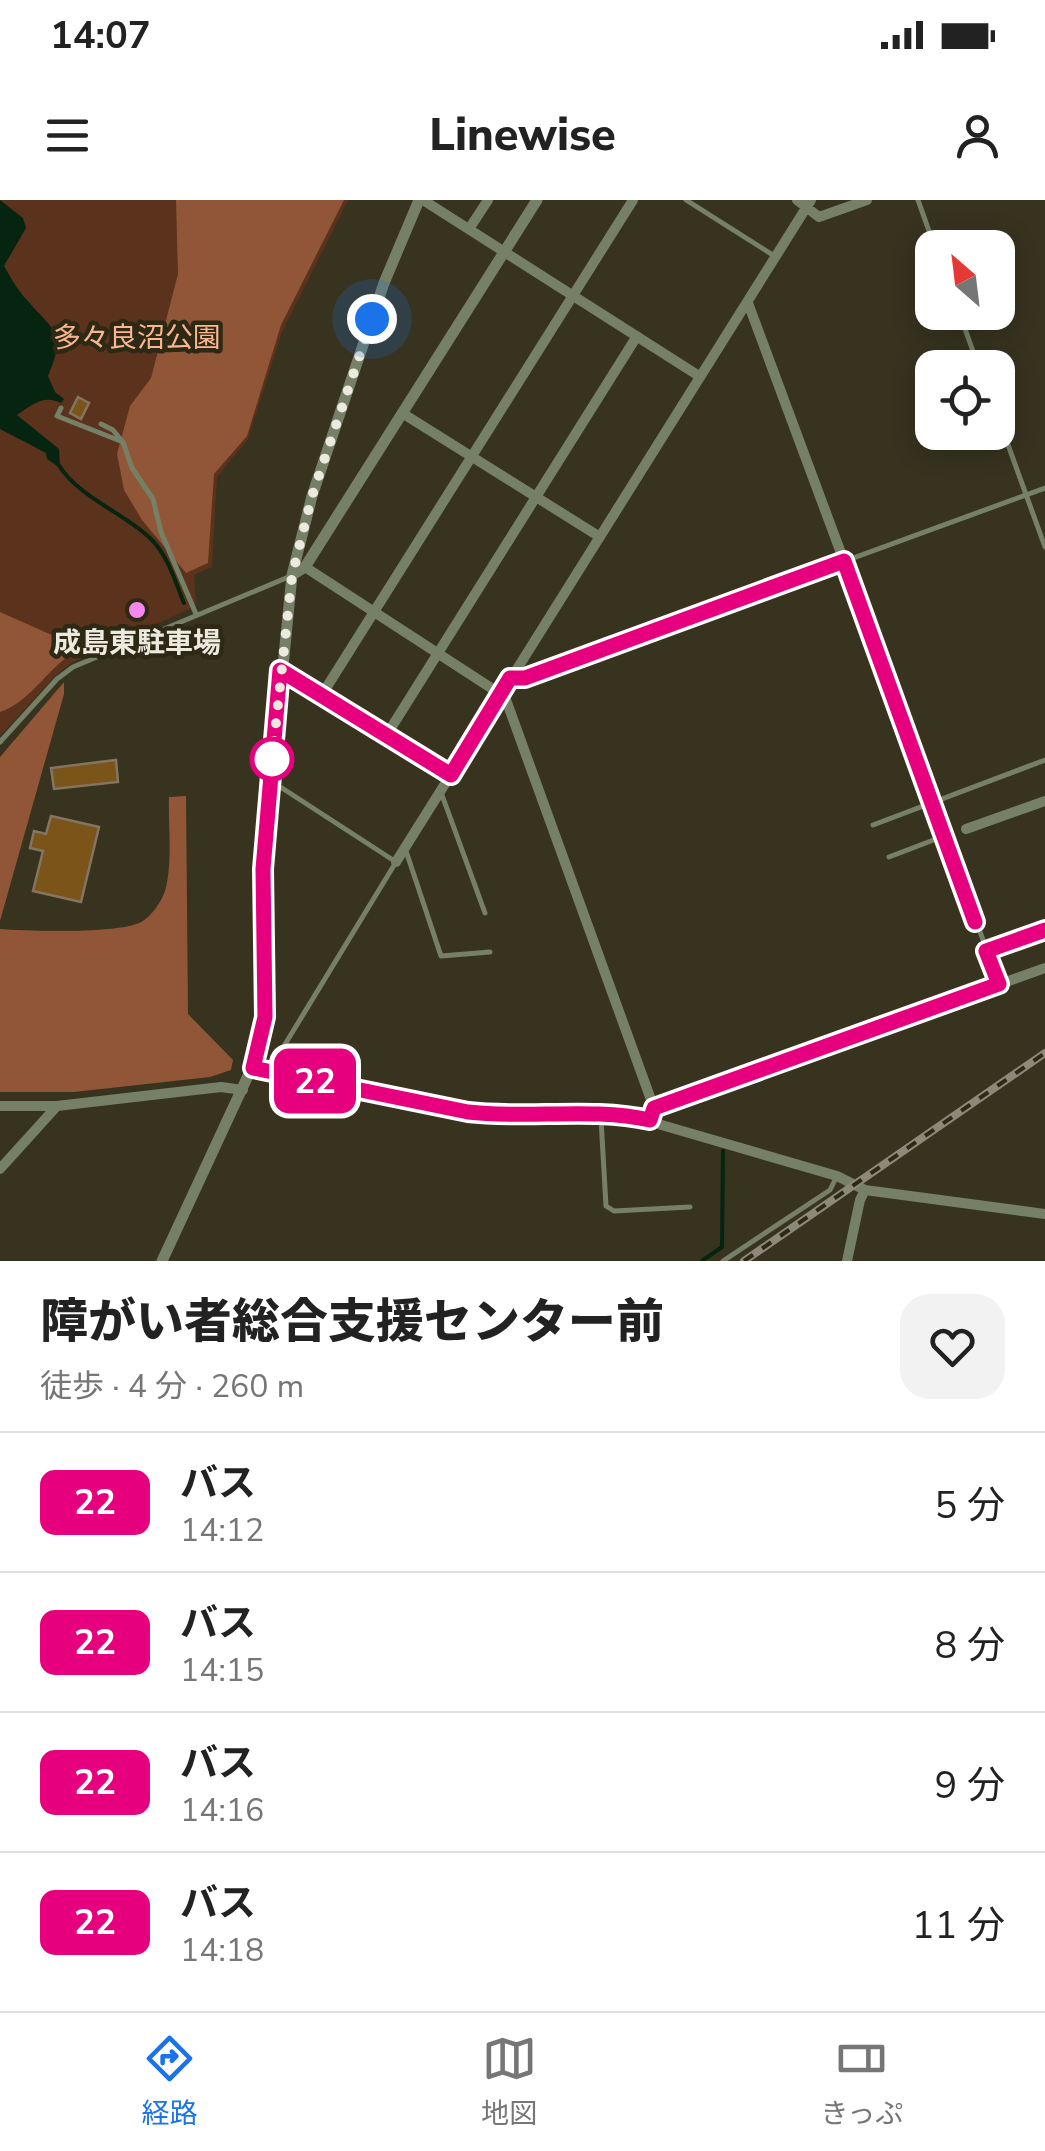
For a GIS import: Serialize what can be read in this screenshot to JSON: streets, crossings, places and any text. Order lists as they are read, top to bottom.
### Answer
{
  "parks": ["多々良沼公園"],
  "places": ["成島東駐車場"],
  "lines": ["bus line 22"],
  "north": "top left",
  "page": {
    "status": "14:07",
    "header": "Linewise",
    "on_map": "22",
    "heading": ["障がい者総合支援センター前", "徒歩 · 4 分 · 260 m"],
    "list": [
      {
        "mark": "22",
        "name": "バス",
        "note": "14:12",
        "value": "5 分"
      },
      {
        "mark": "22",
        "name": "バス",
        "note": "14:15",
        "value": "8 分"
      },
      {
        "mark": "22",
        "name": "バス",
        "note": "14:16",
        "value": "9 分"
      },
      {
        "mark": "22",
        "name": "バス",
        "note": "14:18",
        "value": "11 分"
      }
    ],
    "tabs": ["経路", "地図", "きっぷ"]
  }
}
